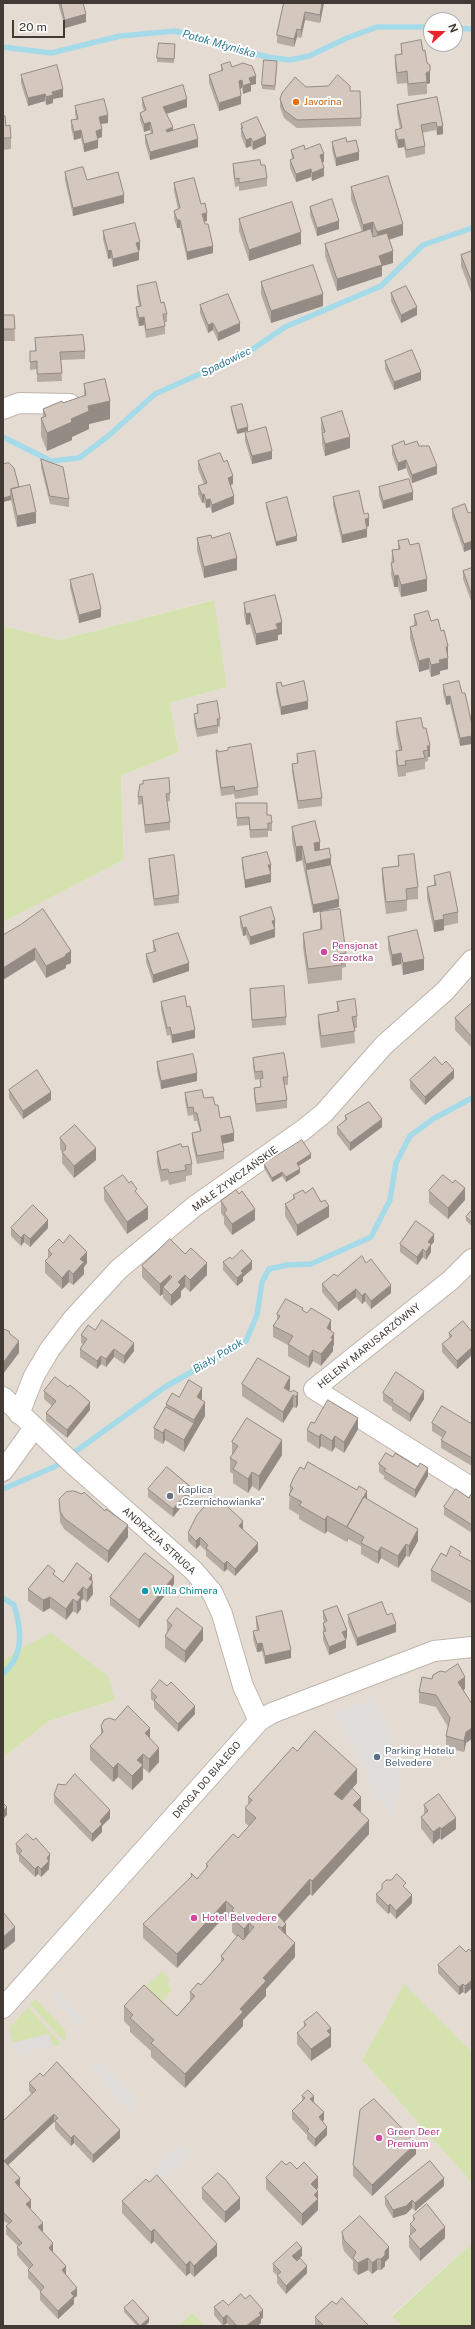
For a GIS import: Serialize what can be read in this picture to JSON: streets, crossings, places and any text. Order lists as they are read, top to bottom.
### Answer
{
  "streets": {
    "street": [
      "MAŁE ŻYWCZAŃSKIE",
      "HELENY MARUSARZÓWNY",
      "ANDRZEJA STRUGA",
      "DROGA DO BIAŁEGO"
    ]
  },
  "crossings": [
    ["MAŁE ŻYWCZAŃSKIE", "ANDRZEJA STRUGA"],
    ["ANDRZEJA STRUGA", "DROGA DO BIAŁEGO"]
  ],
  "water": ["Potok Młyniska", "Spadowiec", "Biały Potok"],
  "places": [
    "Javorina",
    "Pensjonat Szarotka",
    "Kaplica „Czernichowianka\"",
    "Willa Chimera",
    "Parking Hotelu Belvedere",
    "Hotel Belvedere",
    "Green Deer Premium"
  ],
  "scale_bar": "20 m",
  "north": "right"
}
